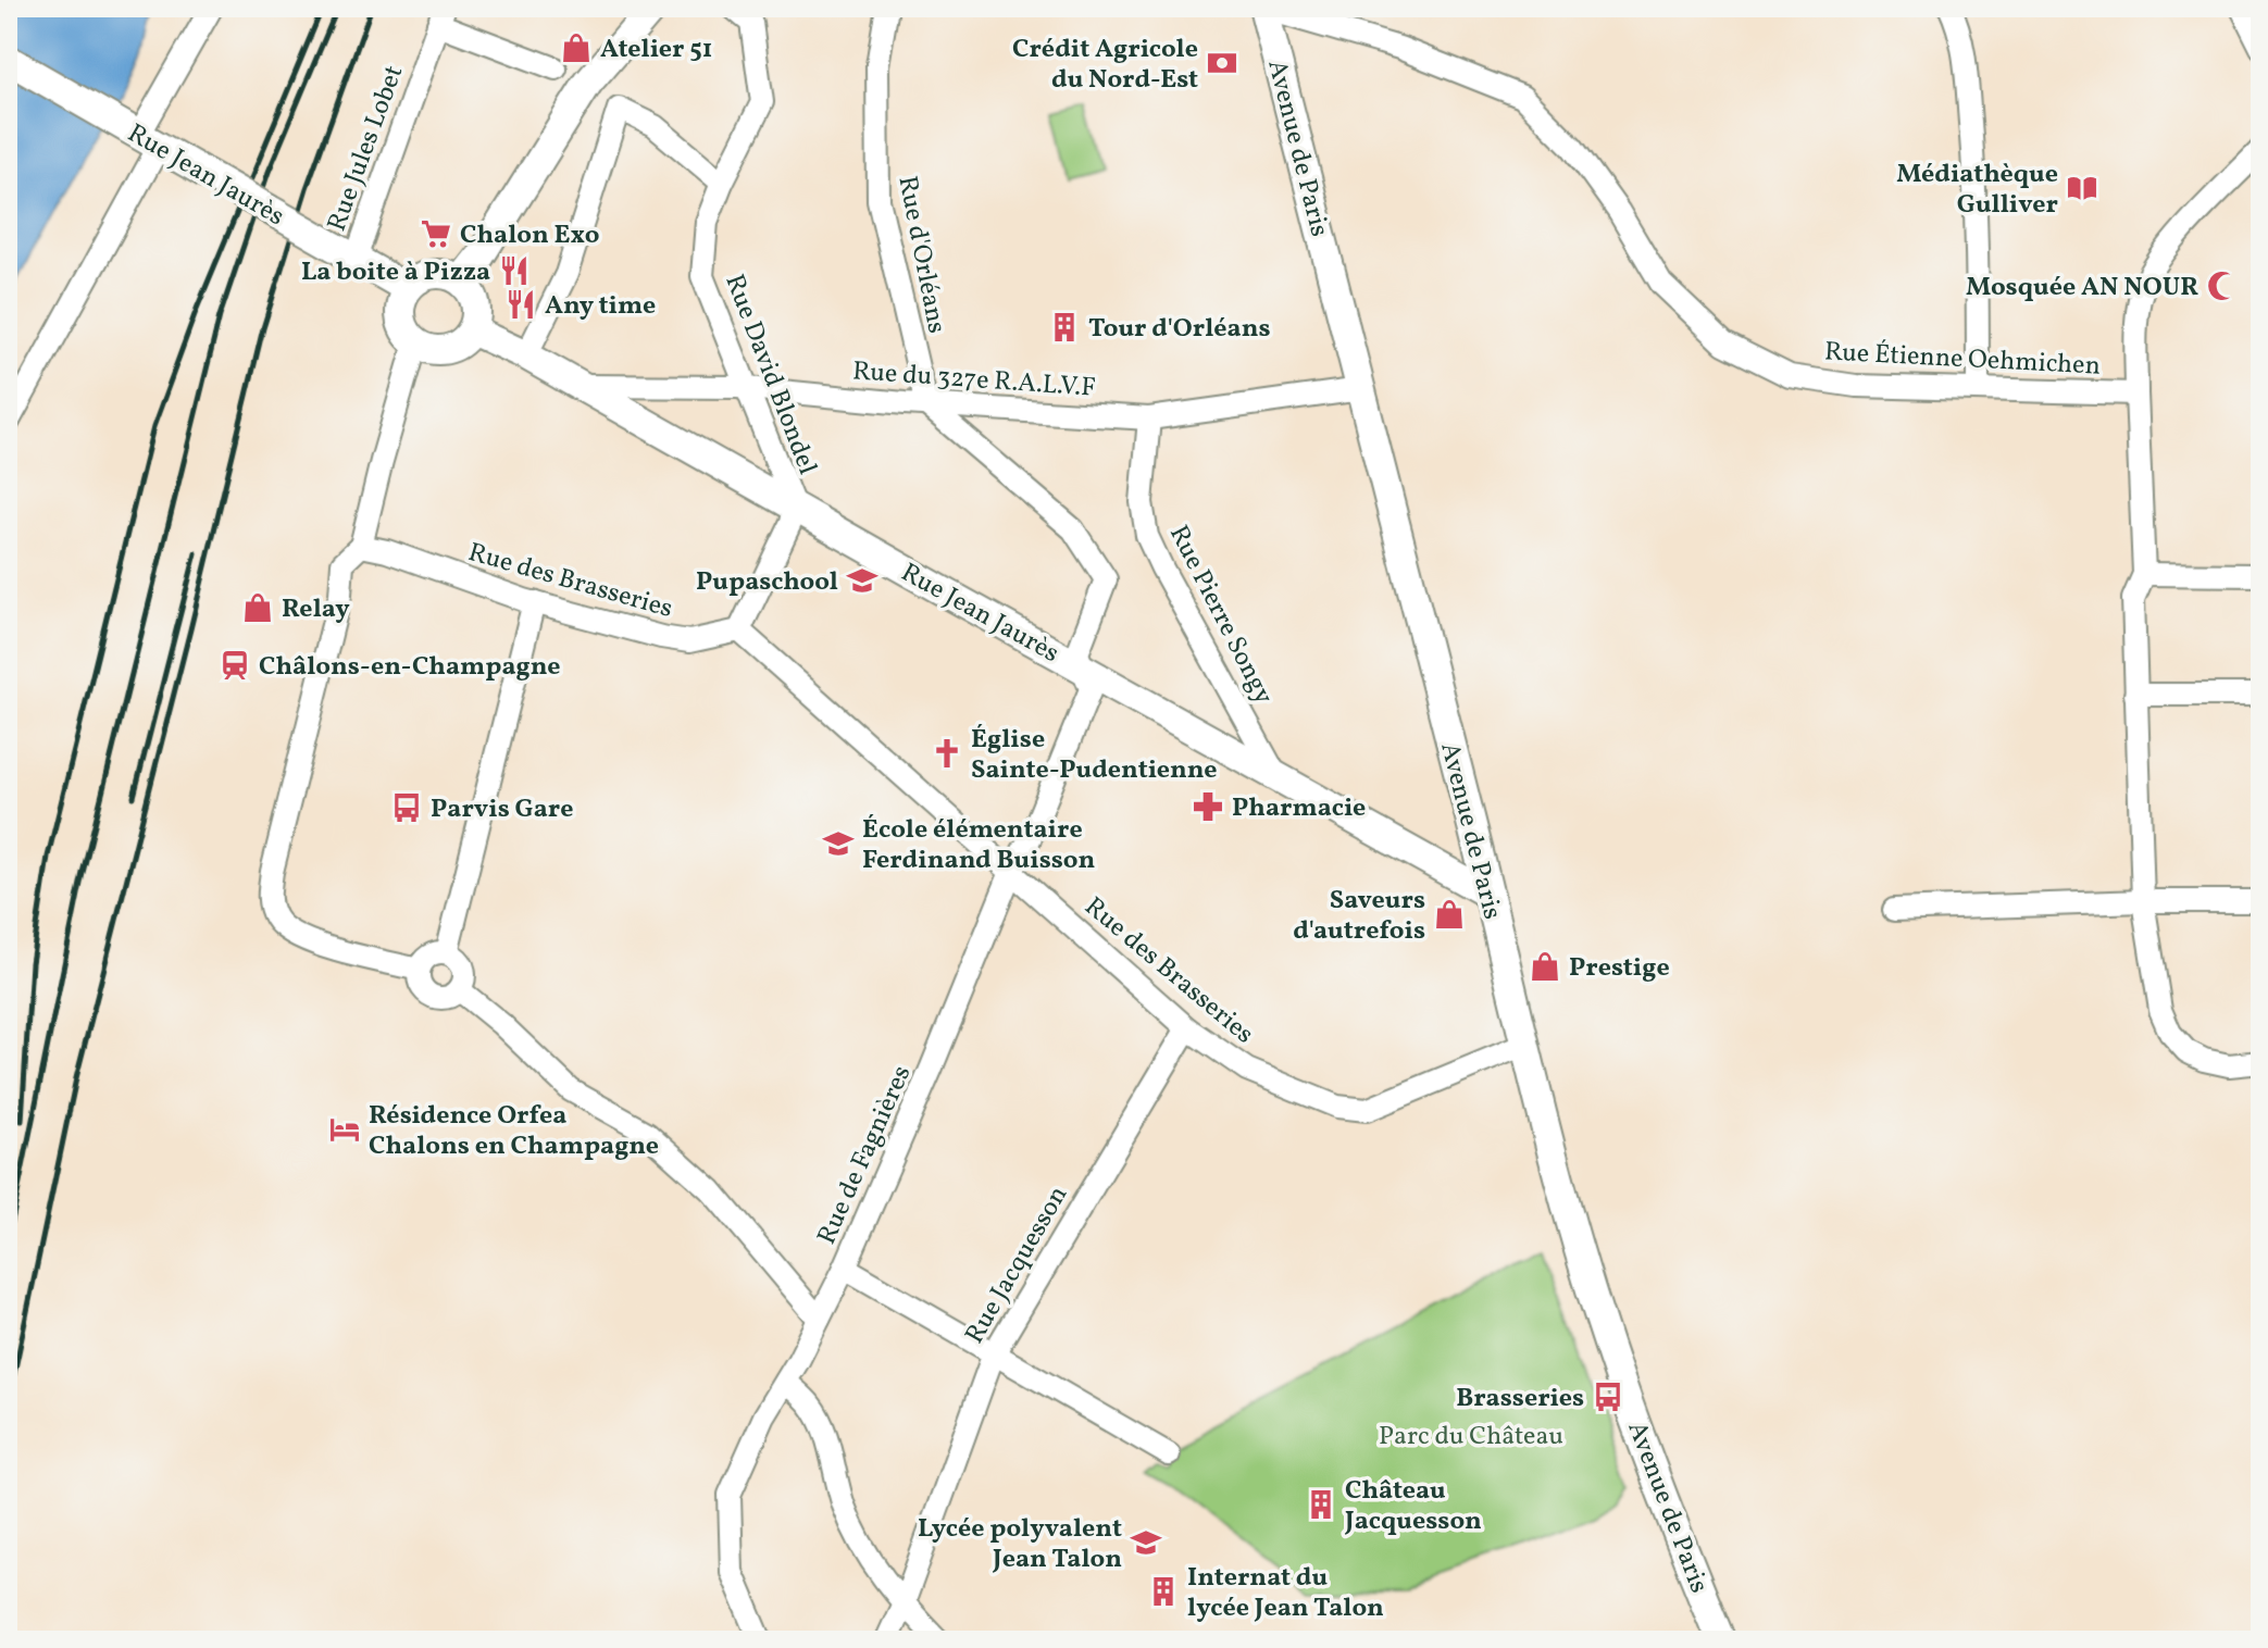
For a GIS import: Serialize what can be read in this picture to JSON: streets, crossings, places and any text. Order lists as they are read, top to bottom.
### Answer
{
  "streets": {
    "main road": ["Avenue de Paris", "Rue Jean Jaurès"],
    "street": [
      "Rue Jules Lobet",
      "Rue d'Orléans",
      "Rue Étienne Oehmichen",
      "Rue David Blondel",
      "Rue du 327e R.A.L.V.F",
      "Rue des Brasseries",
      "Rue Pierre Songy",
      "Rue de Fagnières",
      "Rue Jacquesson"
    ]
  },
  "crossings": [
    ["Rue Jules Lobet", "Rue Jean Jaurès"],
    ["Avenue de Paris", "Rue Jean Jaurès"],
    ["Avenue de Paris", "Rue Étienne Oehmichen"],
    ["Avenue de Paris", "Rue du 327e R.A.L.V.F"],
    ["Avenue de Paris", "Rue des Brasseries"],
    ["Rue Jean Jaurès", "Rue David Blondel"],
    ["Rue Jean Jaurès", "Rue du 327e R.A.L.V.F"],
    ["Rue Jean Jaurès", "Rue Pierre Songy"],
    ["Rue Jean Jaurès", "Rue de Fagnières"],
    ["Rue d'Orléans", "Rue du 327e R.A.L.V.F"],
    ["Rue David Blondel", "Rue du 327e R.A.L.V.F"],
    ["Rue du 327e R.A.L.V.F", "Rue Pierre Songy"],
    ["Rue des Brasseries", "Rue de Fagnières"],
    ["Rue des Brasseries", "Rue Jacquesson"]
  ],
  "parks": ["Parc du Château"],
  "places": {
    "shop": [
      "Atelier 51",
      "Relay",
      "Saveurs d'autrefois",
      "Prestige"
    ],
    "bank": ["Crédit Agricole du Nord-Est"],
    "library": ["Médiathèque Gulliver"],
    "supermarket": ["Chalon Exo"],
    "restaurant": ["La boite à Pizza", "Any time"],
    "mosque": ["Mosquée AN NOUR"],
    "building": ["Tour d'Orléans", "Château Jacquesson", "Internat du lycée Jean Talon"],
    "school or university": ["Pupaschool", "École élémentaire Ferdinand Buisson", "Lycée polyvalent Jean Talon"],
    "station": ["Châlons-en-Champagne"],
    "church": ["Église Sainte-Pudentienne"],
    "pharmacy": ["Pharmacie"],
    "bus stop": ["Parvis Gare", "Brasseries"],
    "hotel": ["Résidence Orfea Chalons en Champagne"]
  }
}
